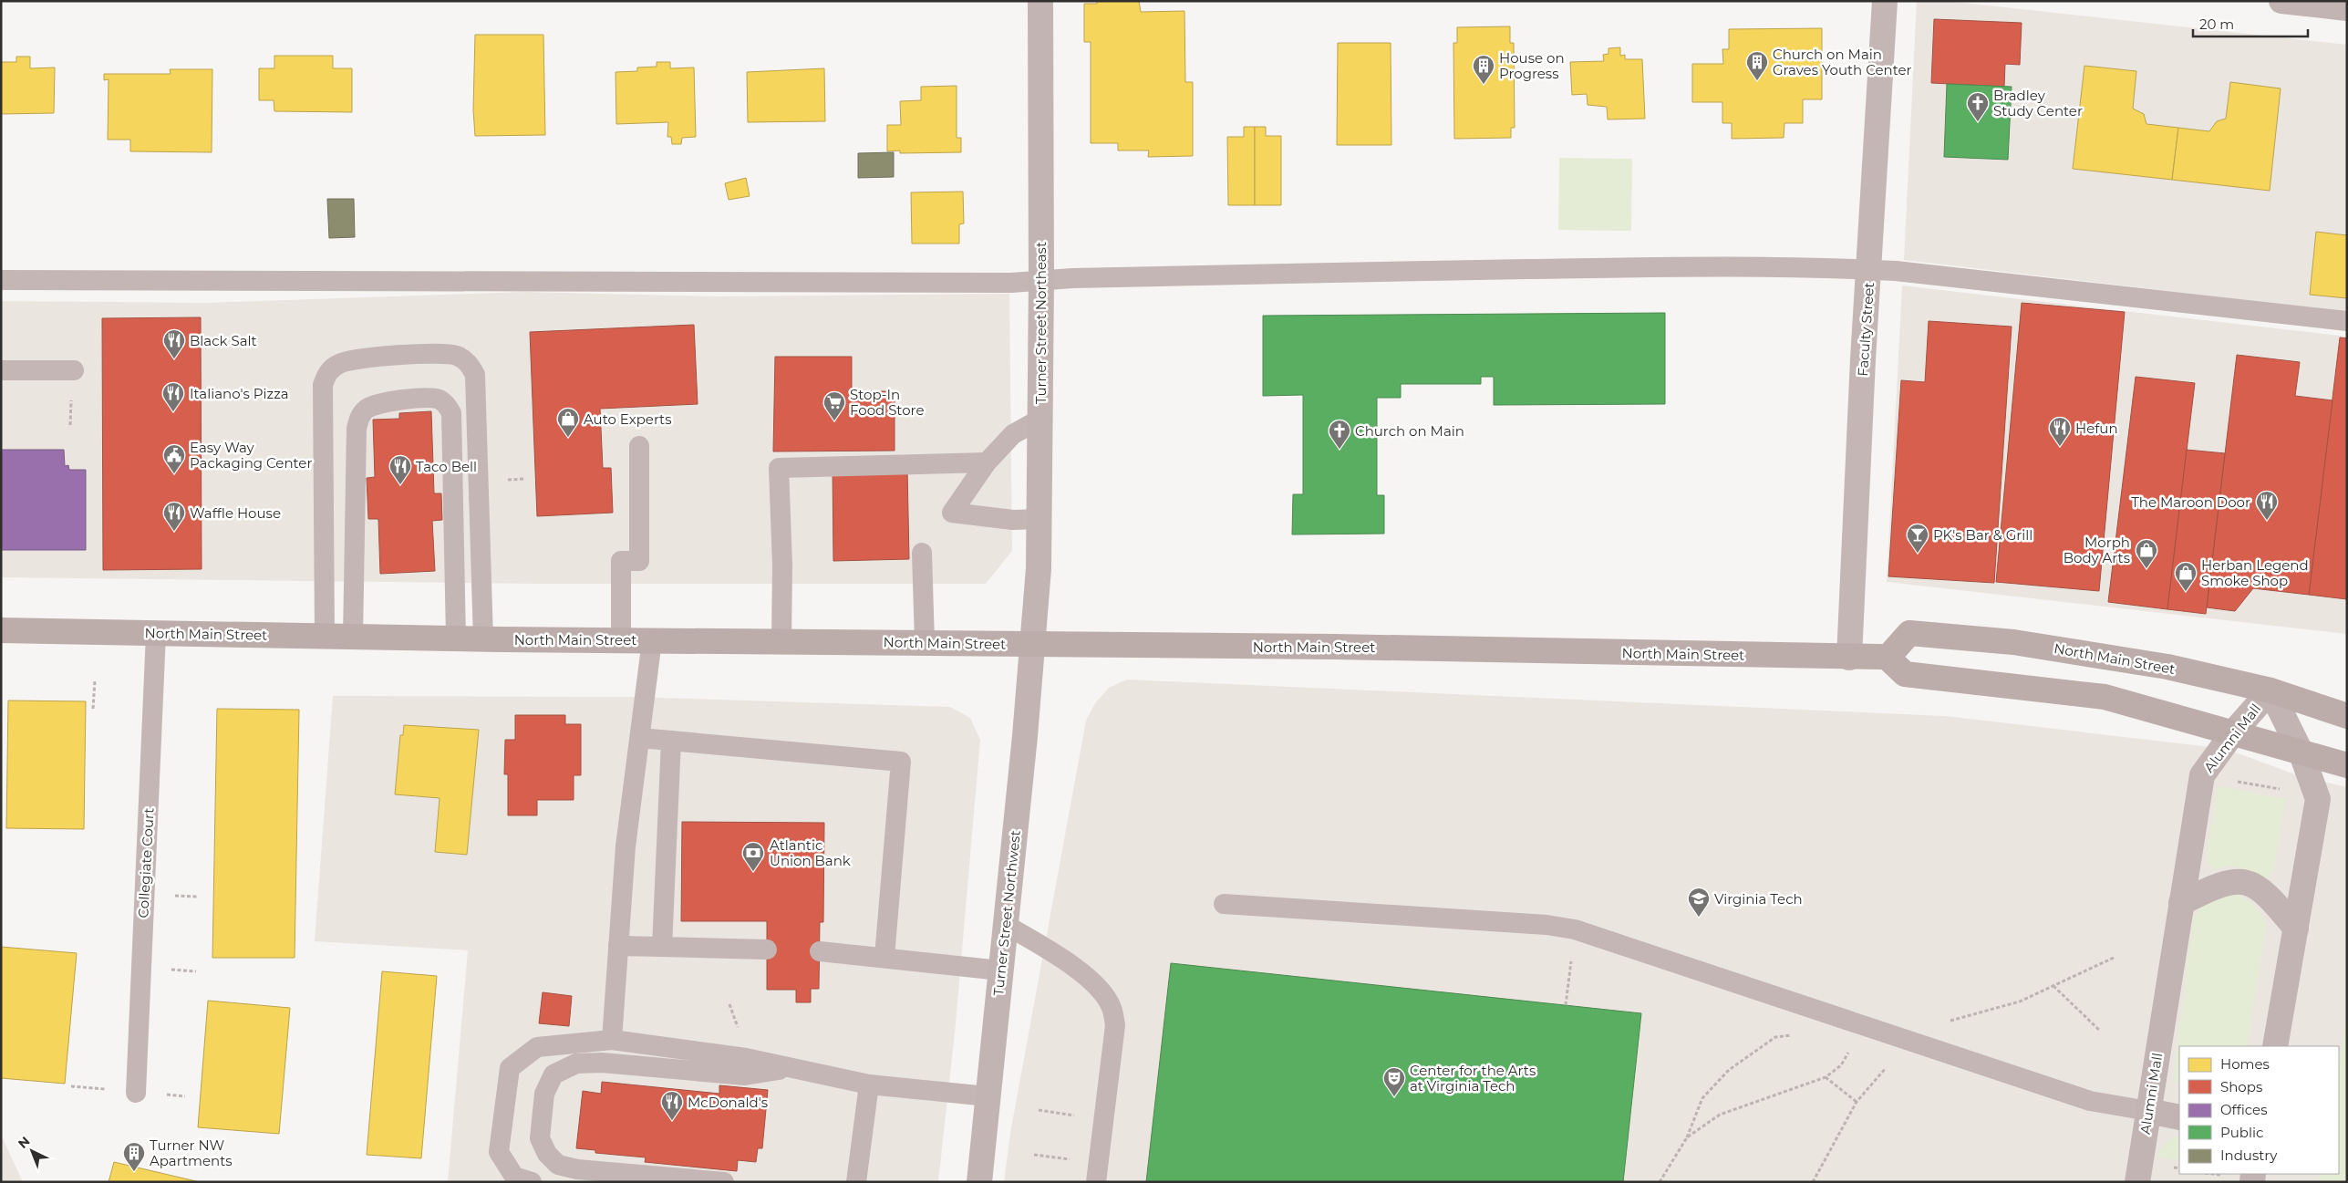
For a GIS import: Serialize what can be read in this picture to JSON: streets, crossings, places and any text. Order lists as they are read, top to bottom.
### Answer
{
  "streets": {
    "main road": ["North Main Street"],
    "street": [
      "Turner Street Northeast",
      "Faculty Street",
      "Alumni Mall",
      "Turner Street Northwest"
    ],
    "lane": ["Collegiate Court"]
  },
  "crossings": [
    ["Turner Street Northeast", "North Main Street"],
    ["Turner Street Northeast", "Turner Street Northwest"],
    ["Faculty Street", "North Main Street"],
    ["North Main Street", "Alumni Mall"],
    ["North Main Street", "Collegiate Court"],
    ["North Main Street", "Turner Street Northwest"]
  ],
  "places": {
    "building": ["Church on Main Graves Youth Center", "House on Progress", "Turner NW Apartments"],
    "church": ["Bradley Study Center", "Church on Main"],
    "restaurant": [
      "Black Salt",
      "Italiano's Pizza",
      "Hefun",
      "Taco Bell",
      "The Maroon Door",
      "Waffle House",
      "McDonald's"
    ],
    "supermarket": ["Stop-In Food Store"],
    "shop": ["Auto Experts", "Morph Body Arts", "Herban Legend Smoke Shop"],
    "public building": ["Easy Way Packaging Center"],
    "bar": ["PK's Bar & Grill"],
    "bank": ["Atlantic Union Bank"],
    "school or university": ["Virginia Tech"],
    "theatre": ["Center for the Arts at Virginia Tech"]
  },
  "legend": [
    "Homes",
    "Shops",
    "Offices",
    "Public",
    "Industry"
  ],
  "scale_bar": "20 m",
  "north": "top left"
}
